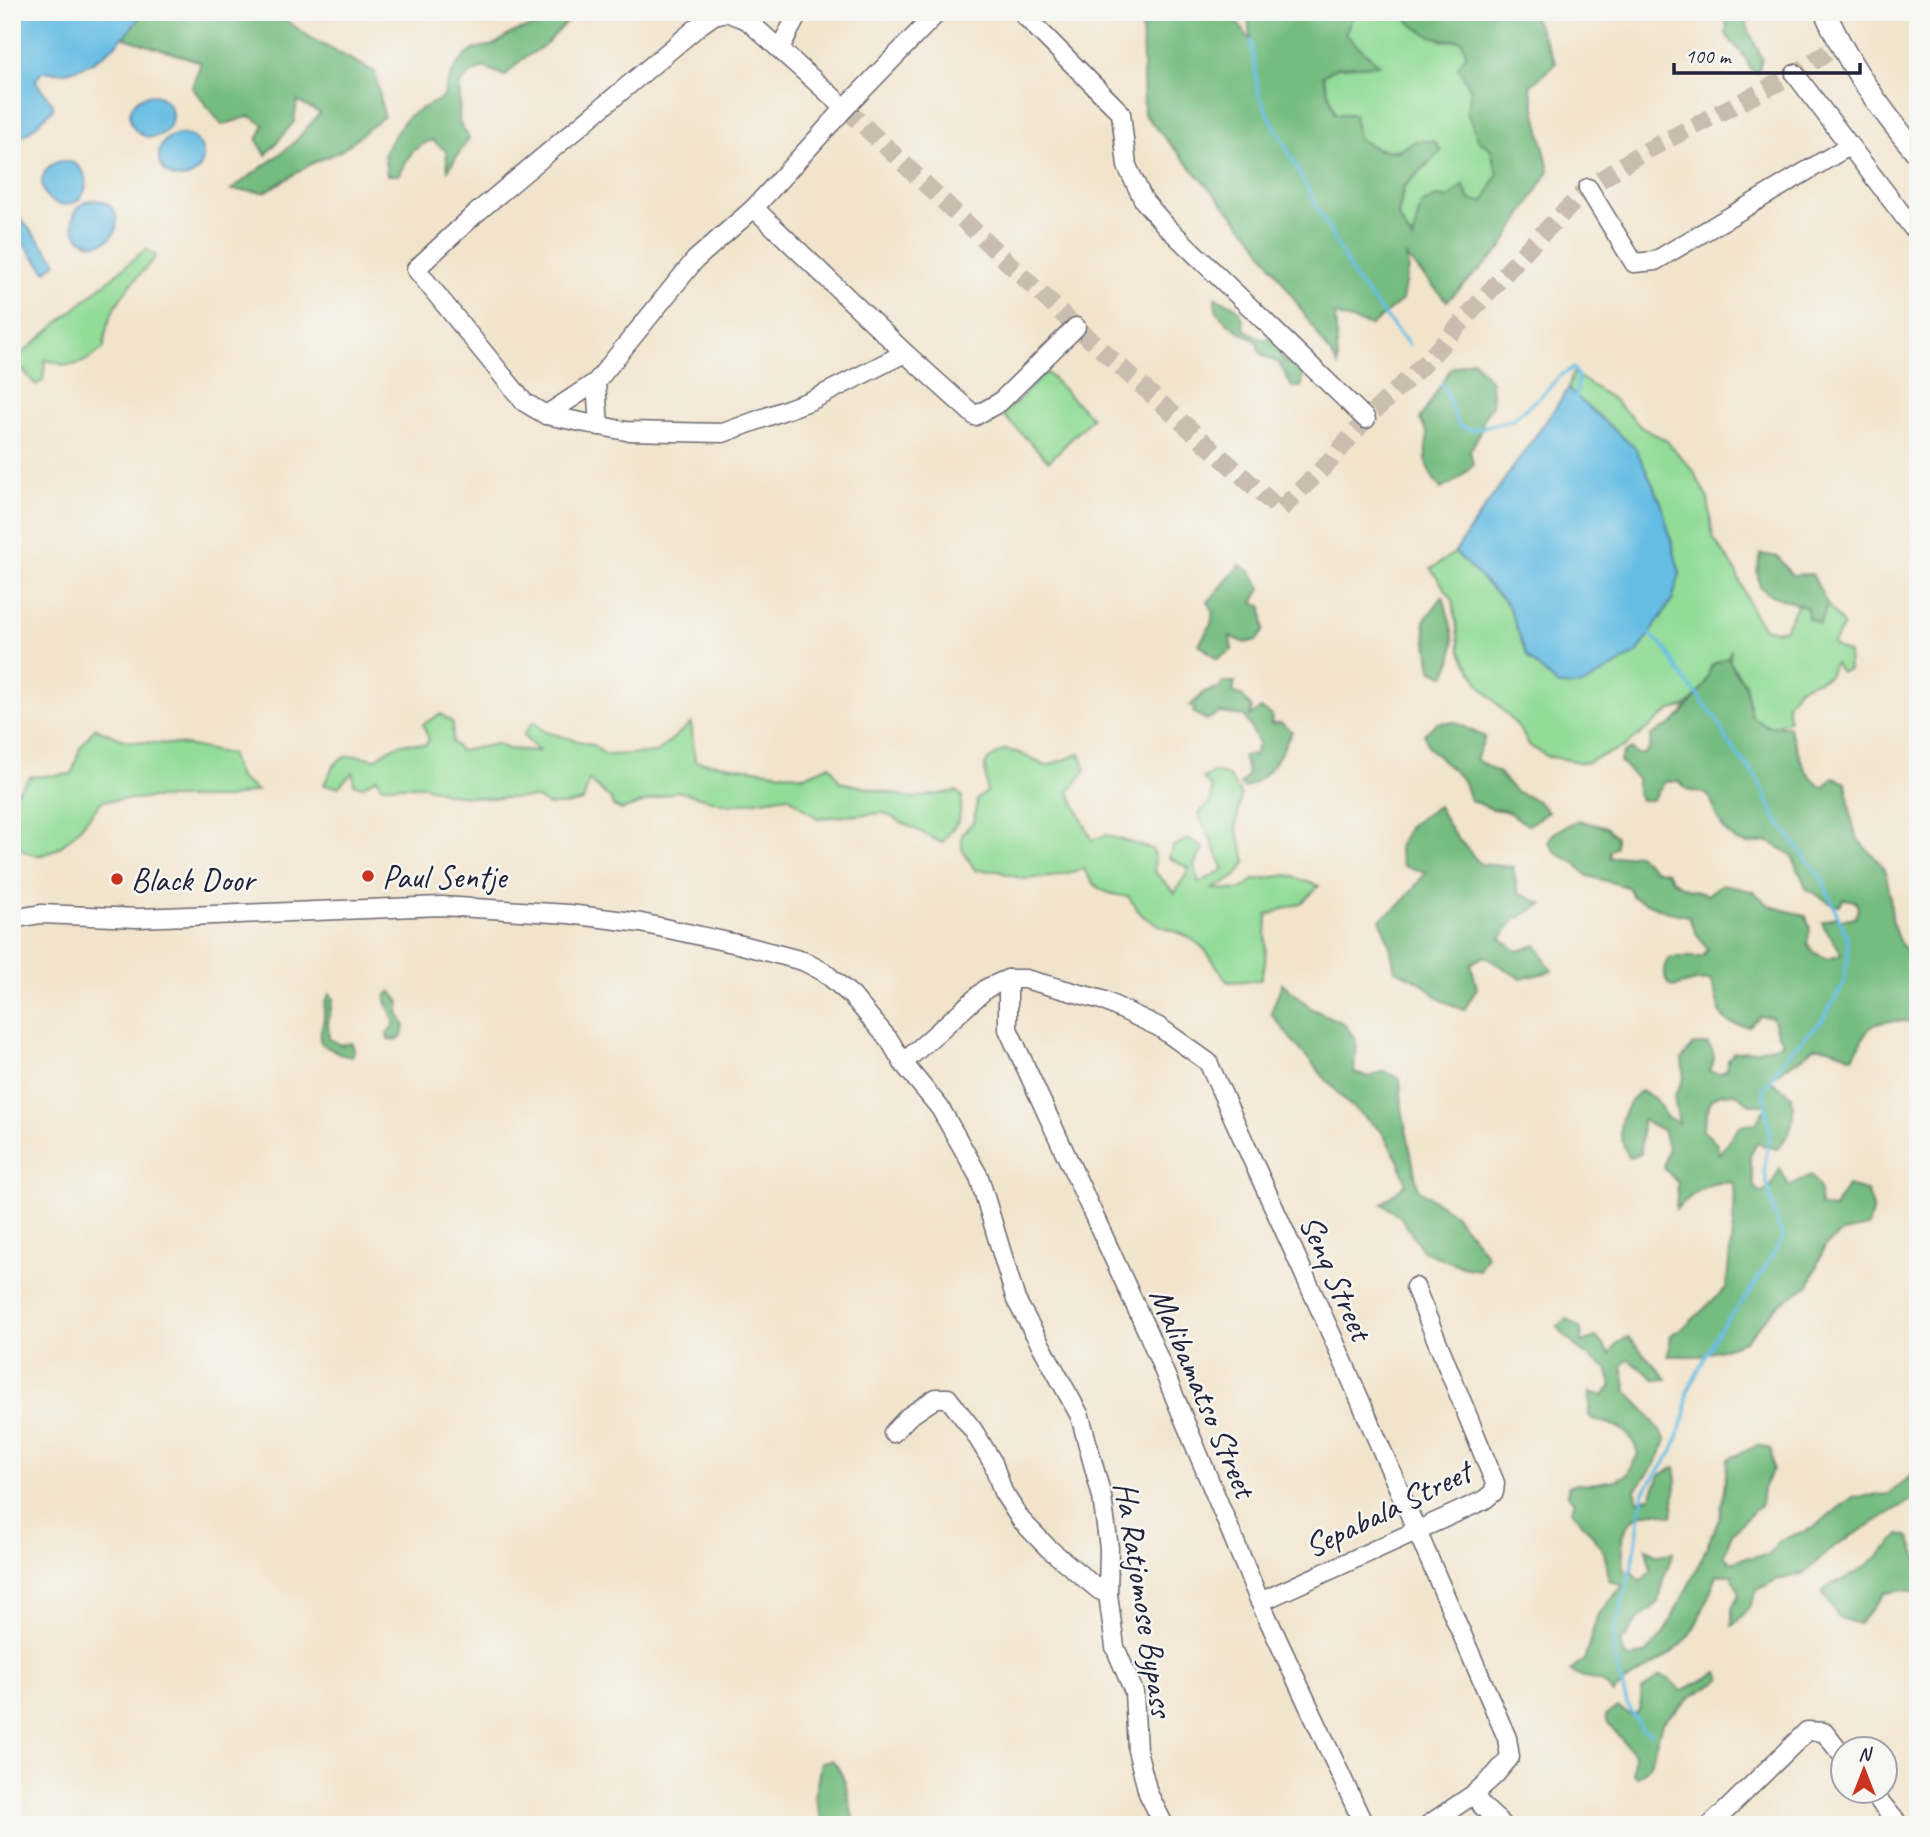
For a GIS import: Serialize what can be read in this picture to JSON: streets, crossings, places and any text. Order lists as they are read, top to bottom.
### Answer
{
  "streets": {
    "street": [
      "Senq Street",
      "Malibamatso Street",
      "Sepabala Street",
      "Ha Ratjomose Bypass"
    ]
  },
  "crossings": [
    ["Senq Street", "Malibamatso Street"],
    ["Senq Street", "Sepabala Street"],
    ["Malibamatso Street", "Sepabala Street"]
  ],
  "places": ["Paul Sentje", "Black Door"],
  "scale_bar": "100 m",
  "north": "top"
}
